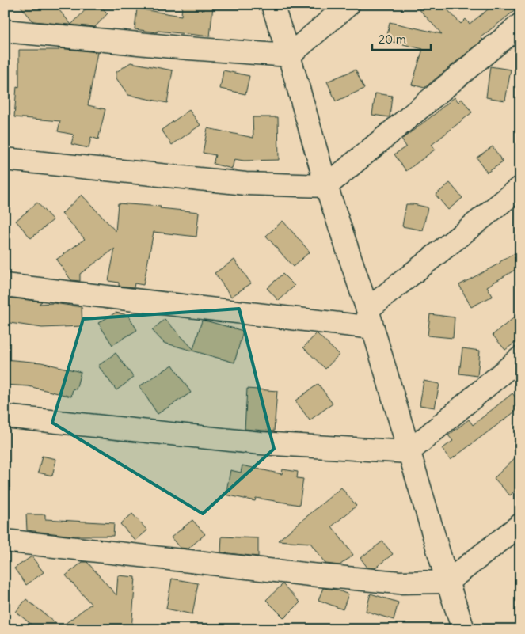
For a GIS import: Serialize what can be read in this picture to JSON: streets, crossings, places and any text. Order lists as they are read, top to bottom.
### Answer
{
  "scale_bar": "20 m"
}
